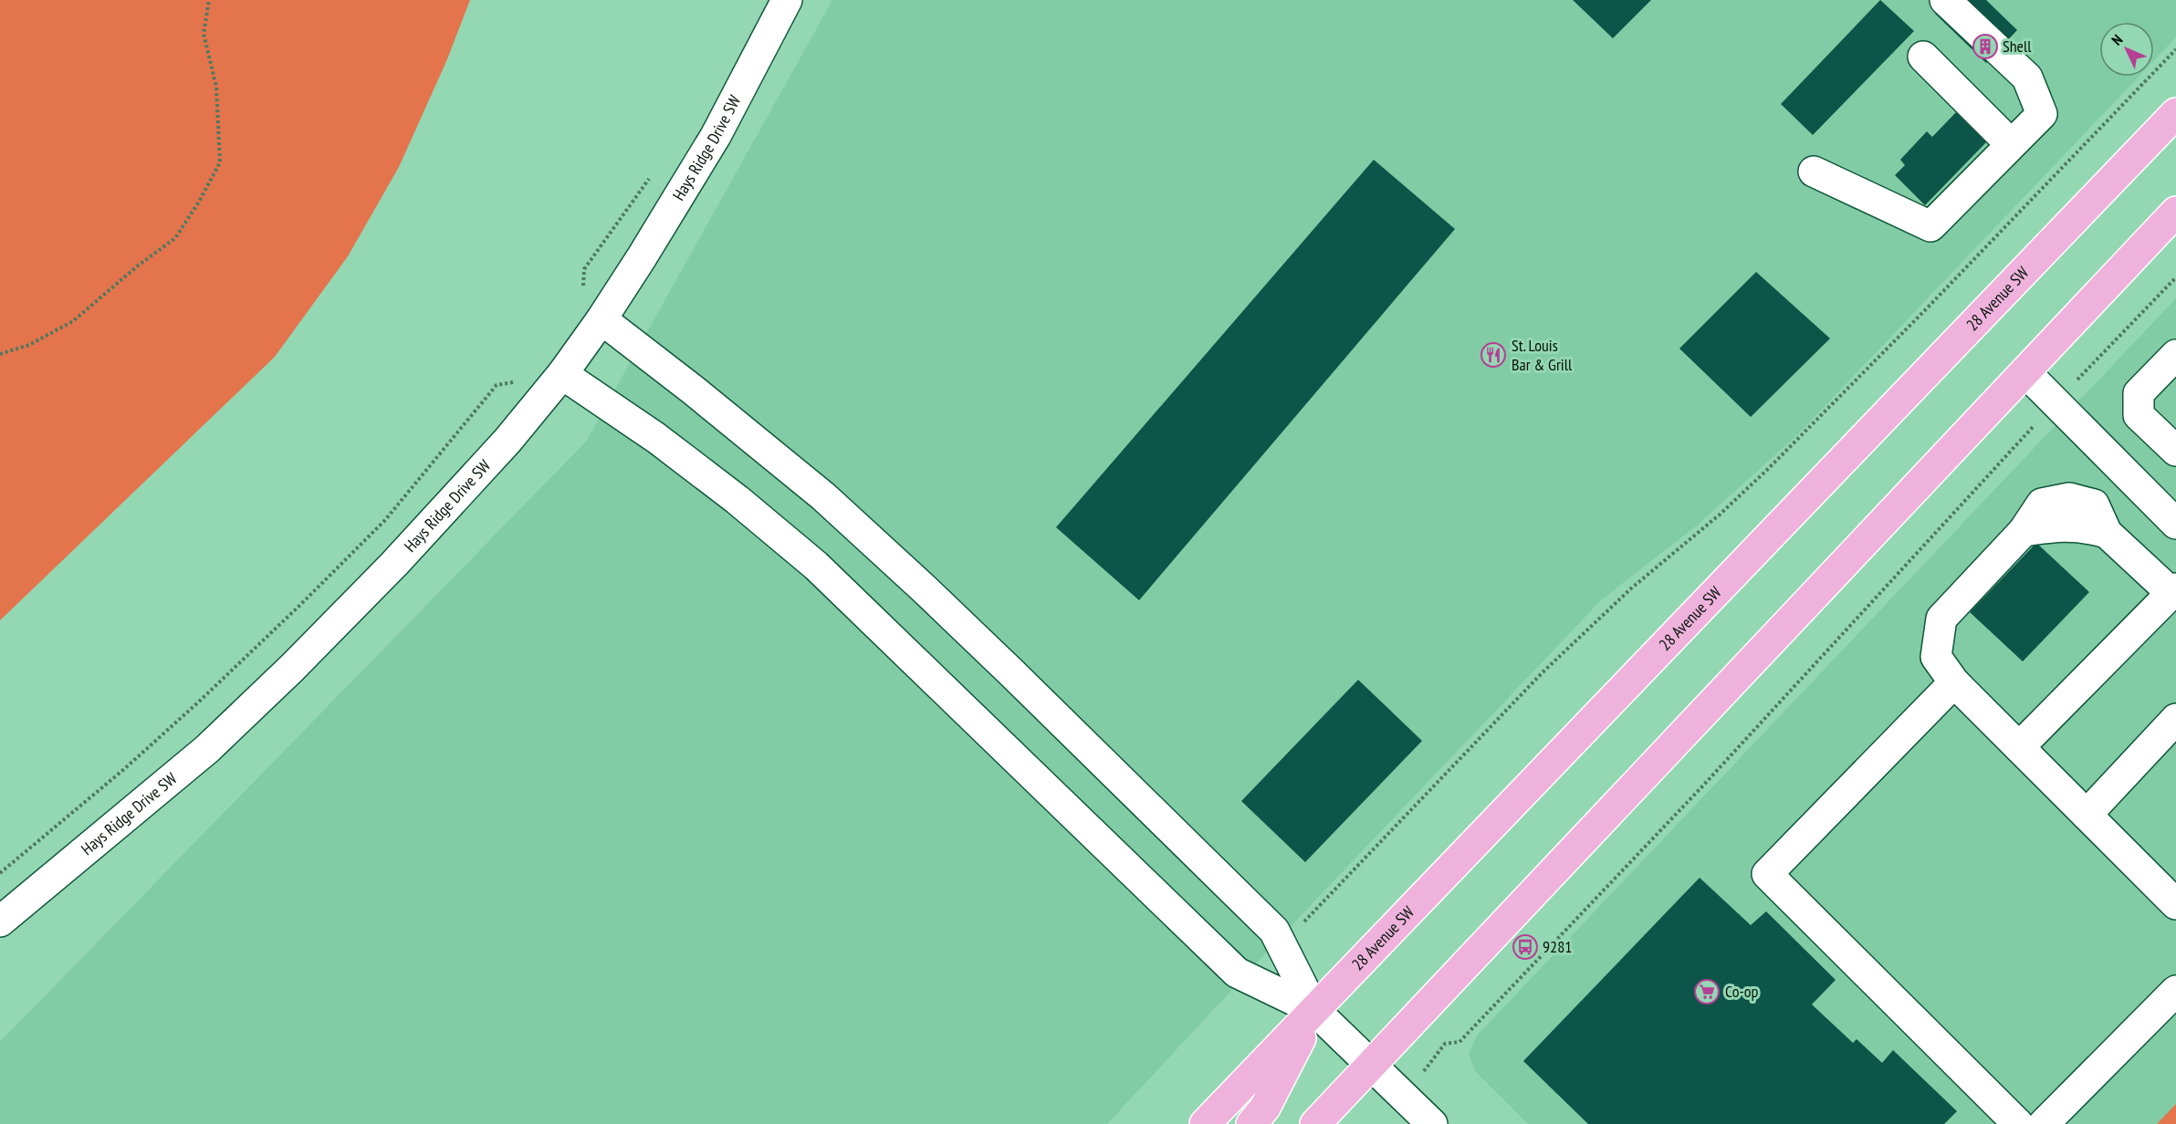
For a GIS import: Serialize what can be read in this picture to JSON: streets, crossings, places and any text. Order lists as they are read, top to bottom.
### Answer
{
  "streets": {
    "main road": ["28 Avenue SW"],
    "street": ["Hays Ridge Drive SW"]
  },
  "places": {
    "building": ["Shell"],
    "restaurant": ["St. Louis Bar & Grill"],
    "bus stop": ["9281"],
    "supermarket": ["Co-op"]
  },
  "north": "top left"
}
